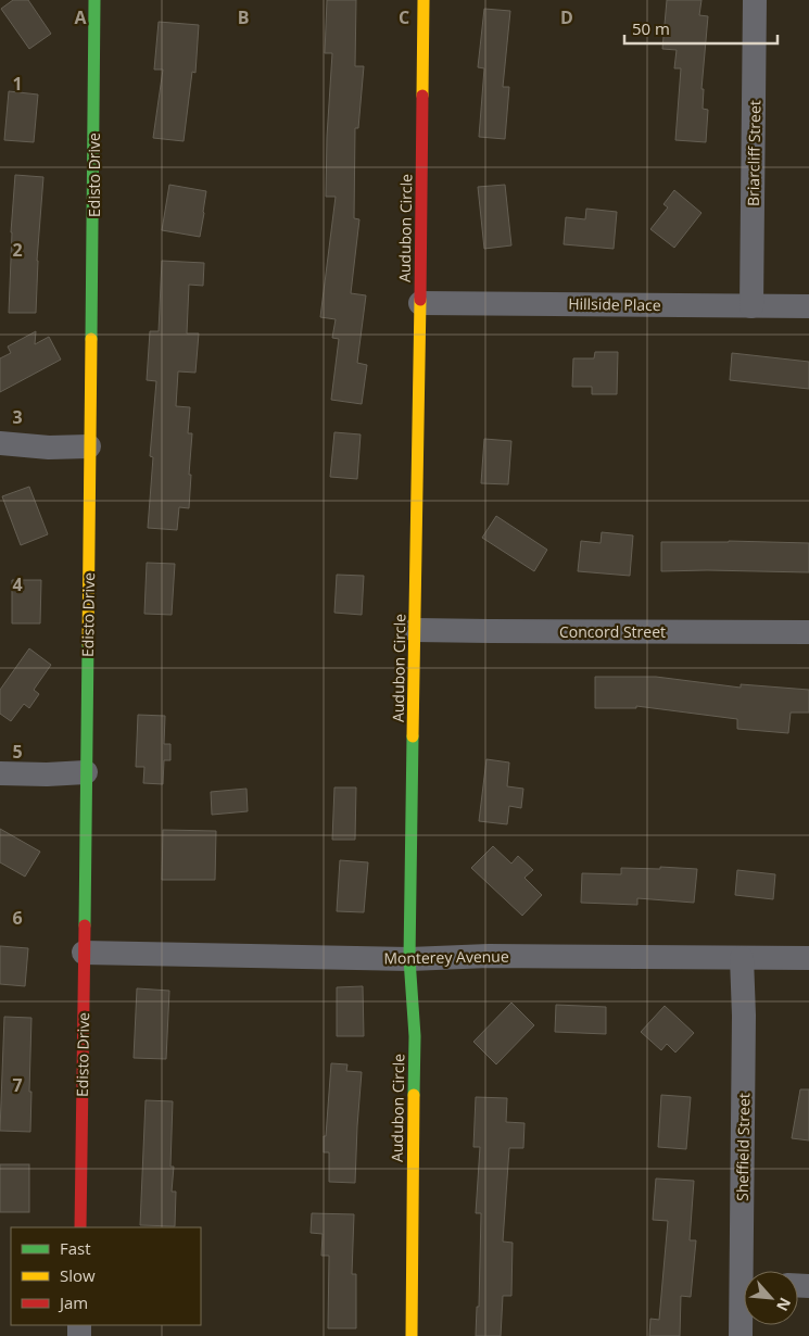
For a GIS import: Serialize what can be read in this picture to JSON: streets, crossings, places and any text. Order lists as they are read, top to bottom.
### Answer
{
  "streets": {
    "street": [
      "Briarcliff Street",
      "Edisto Drive",
      "Audubon Circle",
      "Hillside Place",
      "Concord Street",
      "Monterey Avenue",
      "Sheffield Street"
    ]
  },
  "crossings": [
    ["Briarcliff Street", "Hillside Place"],
    ["Edisto Drive", "Monterey Avenue"],
    ["Audubon Circle", "Hillside Place"],
    ["Audubon Circle", "Concord Street"],
    ["Audubon Circle", "Monterey Avenue"],
    ["Monterey Avenue", "Sheffield Street"]
  ],
  "legend": ["Fast", "Slow", "Jam"],
  "scale_bar": "50 m",
  "north": "bottom right",
  "grid": {
    "columns": [
      "A",
      "B",
      "C",
      "D"
    ],
    "rows": [
      "1",
      "2",
      "3",
      "4",
      "5",
      "6",
      "7"
    ]
  }
}
